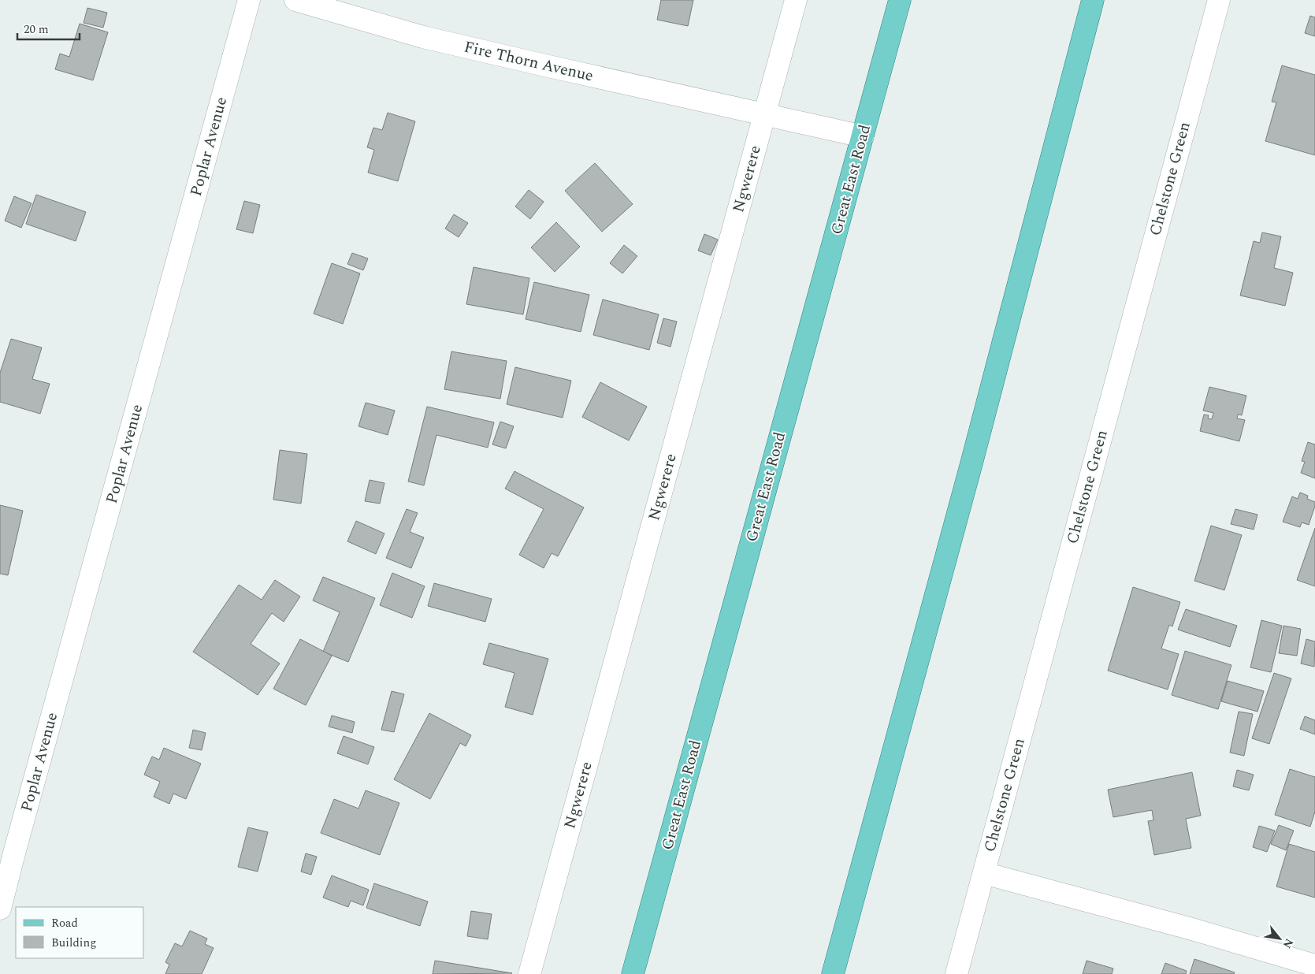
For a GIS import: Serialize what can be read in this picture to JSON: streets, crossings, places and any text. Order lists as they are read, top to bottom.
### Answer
{
  "streets": {
    "main road": ["Great East Road"],
    "street": [
      "Fire Thorn Avenue",
      "Poplar Avenue",
      "Ngwerere",
      "Chelstone Green"
    ]
  },
  "crossings": [
    ["Fire Thorn Avenue", "Ngwerere"],
    ["Fire Thorn Avenue", "Great East Road"]
  ],
  "legend": ["Road", "Building"],
  "scale_bar": "20 m",
  "north": "bottom right"
}
